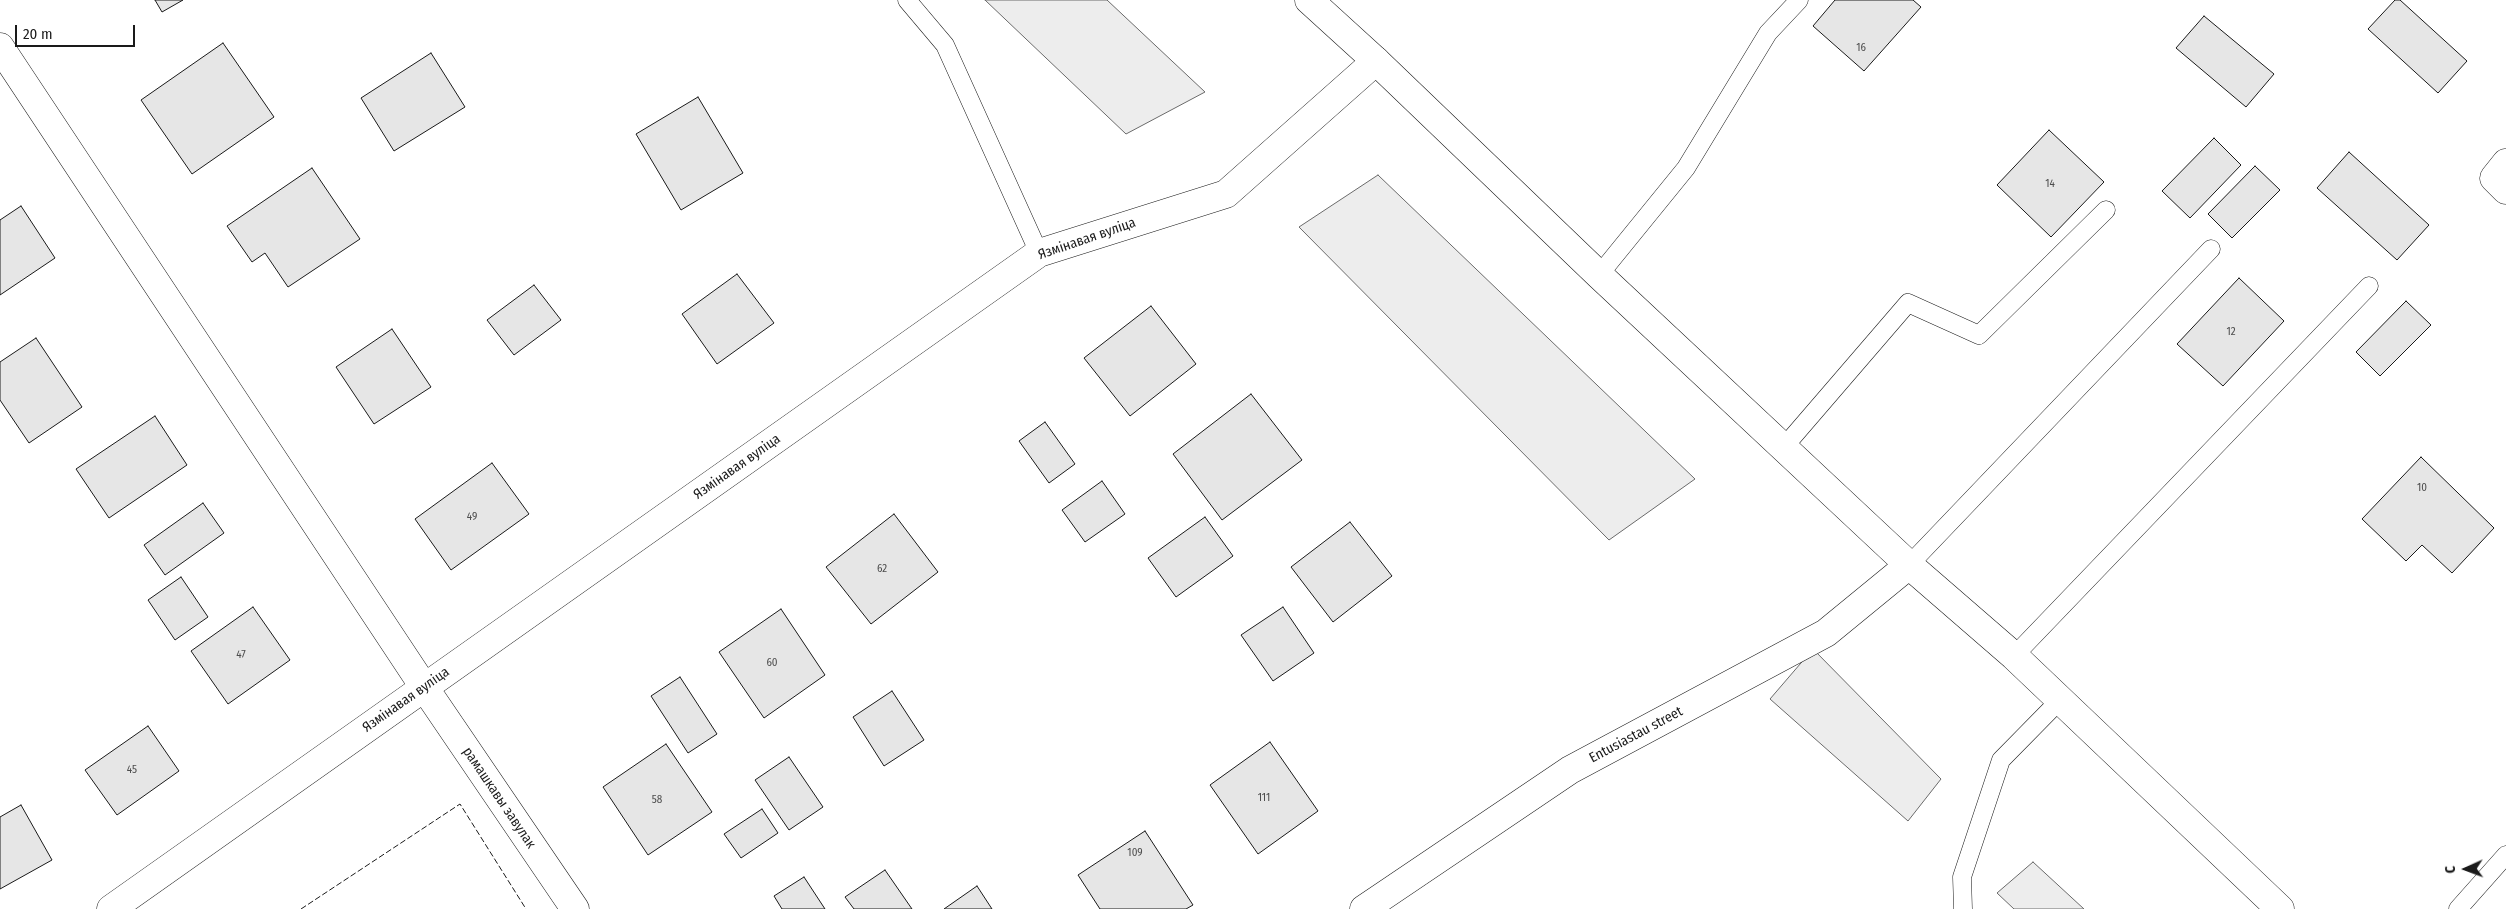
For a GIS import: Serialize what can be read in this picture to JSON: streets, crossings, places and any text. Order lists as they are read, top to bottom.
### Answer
{
  "streets": {
    "street": ["Язмінавая вуліца", "Entusiastau street", "рамашкавы завулак"]
  },
  "crossings": [
    ["Язмінавая вуліца", "рамашкавы завулак"]
  ],
  "house_numbers": [
    "16",
    "14",
    "12",
    "10",
    "49",
    "62",
    "47",
    "60",
    "45",
    "111",
    "58",
    "109"
  ],
  "scale_bar": "20 m",
  "north": "left"
}
